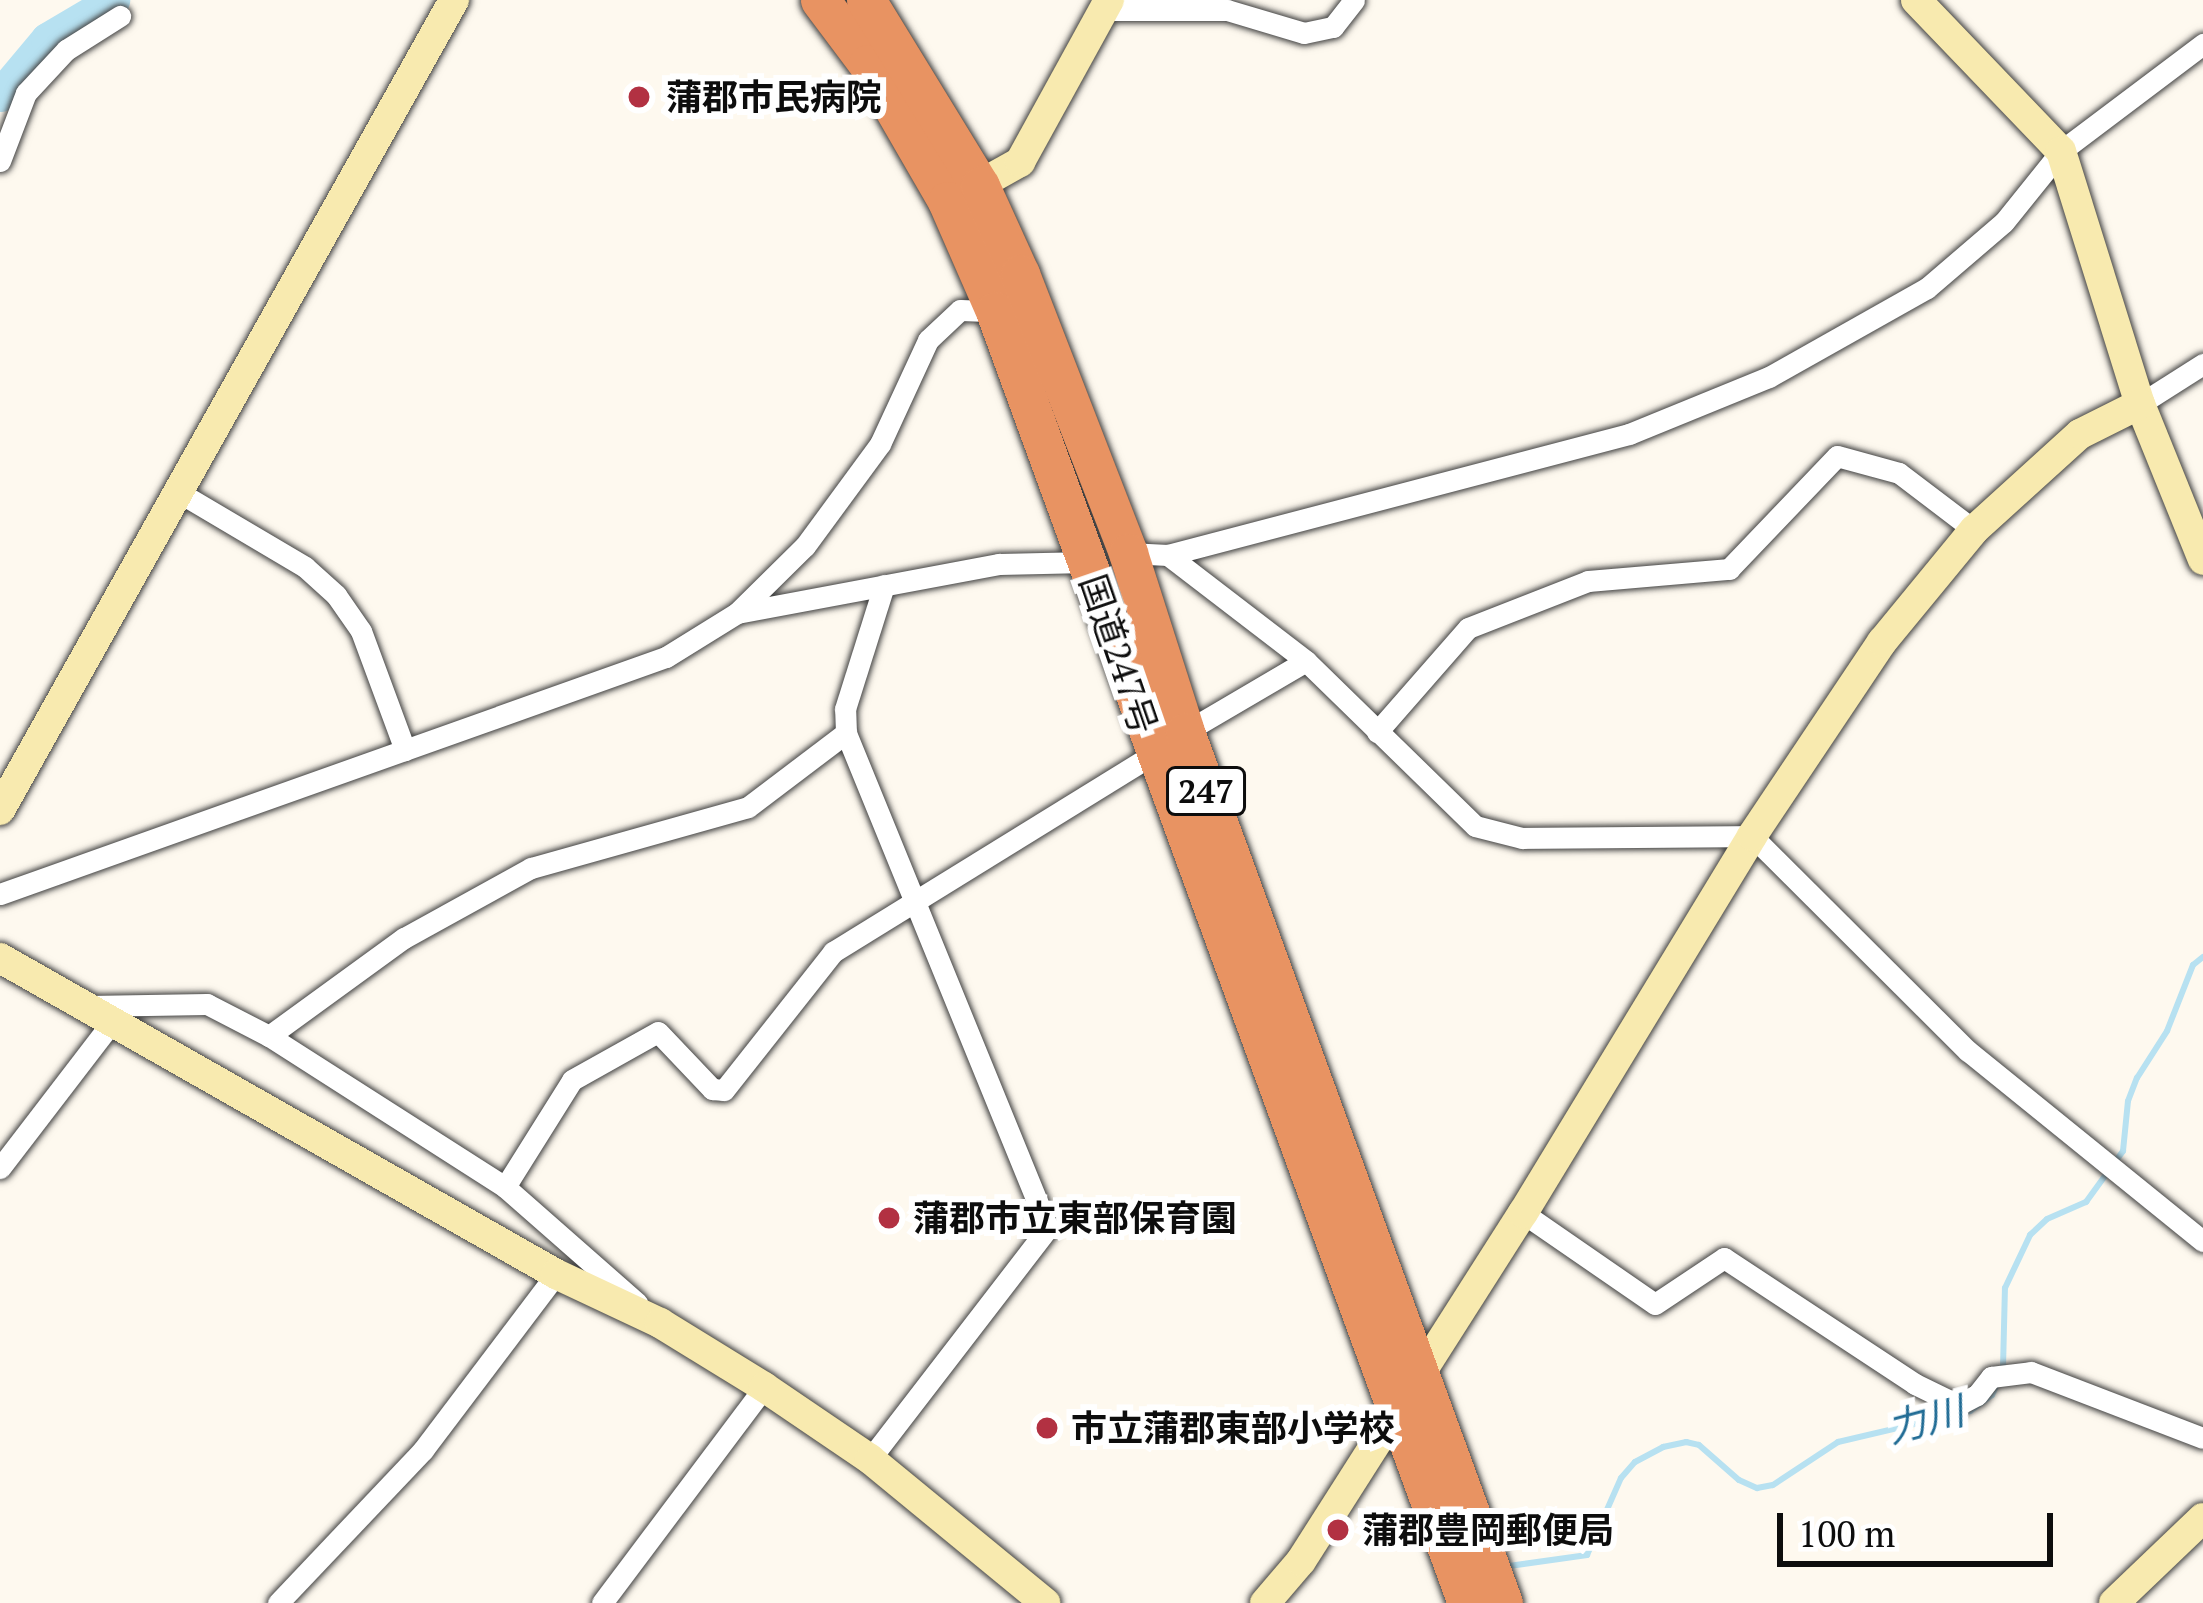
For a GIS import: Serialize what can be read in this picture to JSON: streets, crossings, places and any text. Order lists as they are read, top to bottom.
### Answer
{
  "streets": {
    "highway": ["国道247号", "247"]
  },
  "water": ["力川"],
  "places": [
    "蒲郡市民病院",
    "蒲郡市立東部保育園",
    "市立蒲郡東部小学校",
    "蒲郡豊岡郵便局"
  ],
  "scale_bar": "100 m"
}
